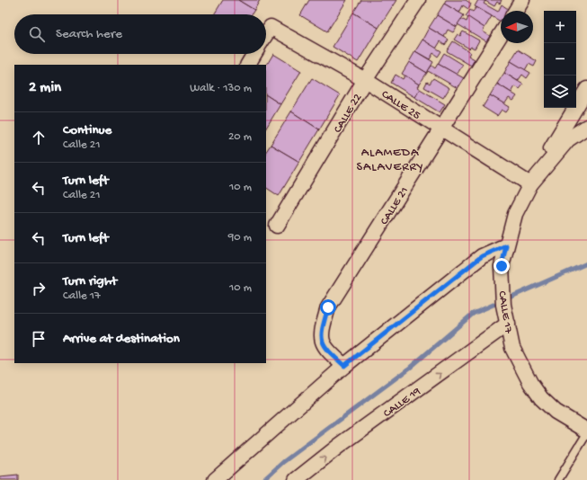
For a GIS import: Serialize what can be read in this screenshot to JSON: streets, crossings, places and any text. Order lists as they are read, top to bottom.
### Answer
{
  "streets": {
    "street": [
      "CALLE 25",
      "CALLE 22",
      "CALLE 21",
      "CALLE 17",
      "CALLE 19"
    ]
  },
  "crossings": [
    ["CALLE 25", "CALLE 22"],
    ["CALLE 25", "CALLE 21"],
    ["CALLE 25", "CALLE 17"],
    ["CALLE 17", "CALLE 19"]
  ],
  "districts": ["ALAMEDA SALAVERRY"],
  "north": "left",
  "page": {
    "map_buttons": ["+", "−"],
    "search": "Search here",
    "heading": ["2 min", "Walk · 130 m"],
    "list": [
      ["Continue", "Calle 21", "20 m"],
      ["Turn left", "Calle 21", "10 m"],
      ["Turn left", "90 m"],
      ["Turn right", "Calle 17", "10 m"],
      "Arrive at destination"
    ]
  }
}
